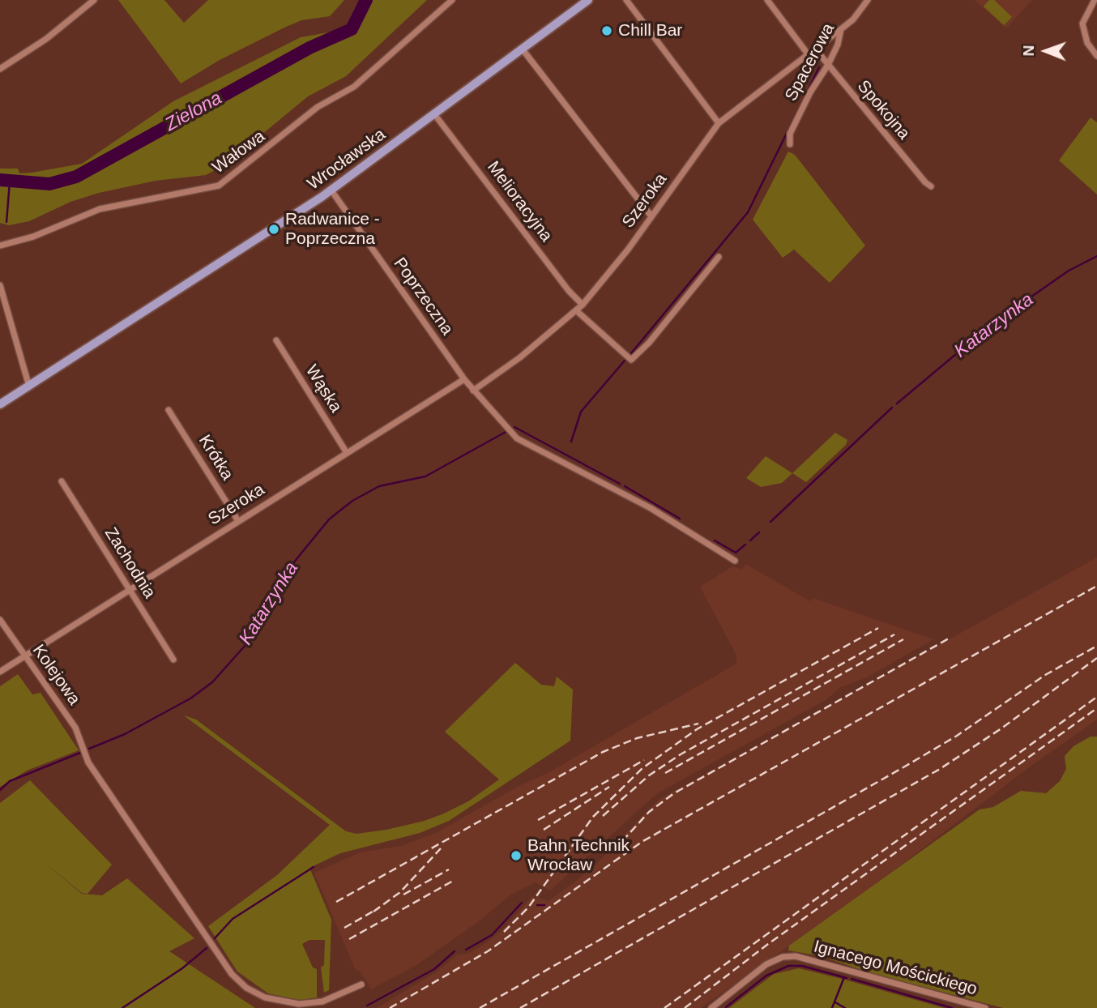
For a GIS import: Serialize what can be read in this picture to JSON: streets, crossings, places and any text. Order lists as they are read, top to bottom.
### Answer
{
  "streets": {
    "main road": ["Wrocławska"],
    "street": [
      "Spacerowa",
      "Spokojna",
      "Wałowa",
      "Szeroka",
      "Melioracyjna",
      "Poprzeczna",
      "Wąska",
      "Krótka",
      "Zachodnia",
      "Kolejowa",
      "Ignacego Mościckiego"
    ]
  },
  "crossings": [
    ["Spacerowa", "Spokojna"],
    ["Spacerowa", "Szeroka"],
    ["Spokojna", "Szeroka"],
    ["Wrocławska", "Melioracyjna"],
    ["Wrocławska", "Poprzeczna"],
    ["Szeroka", "Melioracyjna"],
    ["Szeroka", "Poprzeczna"],
    ["Szeroka", "Wąska"],
    ["Szeroka", "Krótka"],
    ["Szeroka", "Zachodnia"],
    ["Szeroka", "Kolejowa"]
  ],
  "water": ["Zielona", "Katarzynka"],
  "places": ["Chill Bar", "Radwanice - Poprzeczna", "Bahn Technik Wrocław"],
  "north": "left"
}
